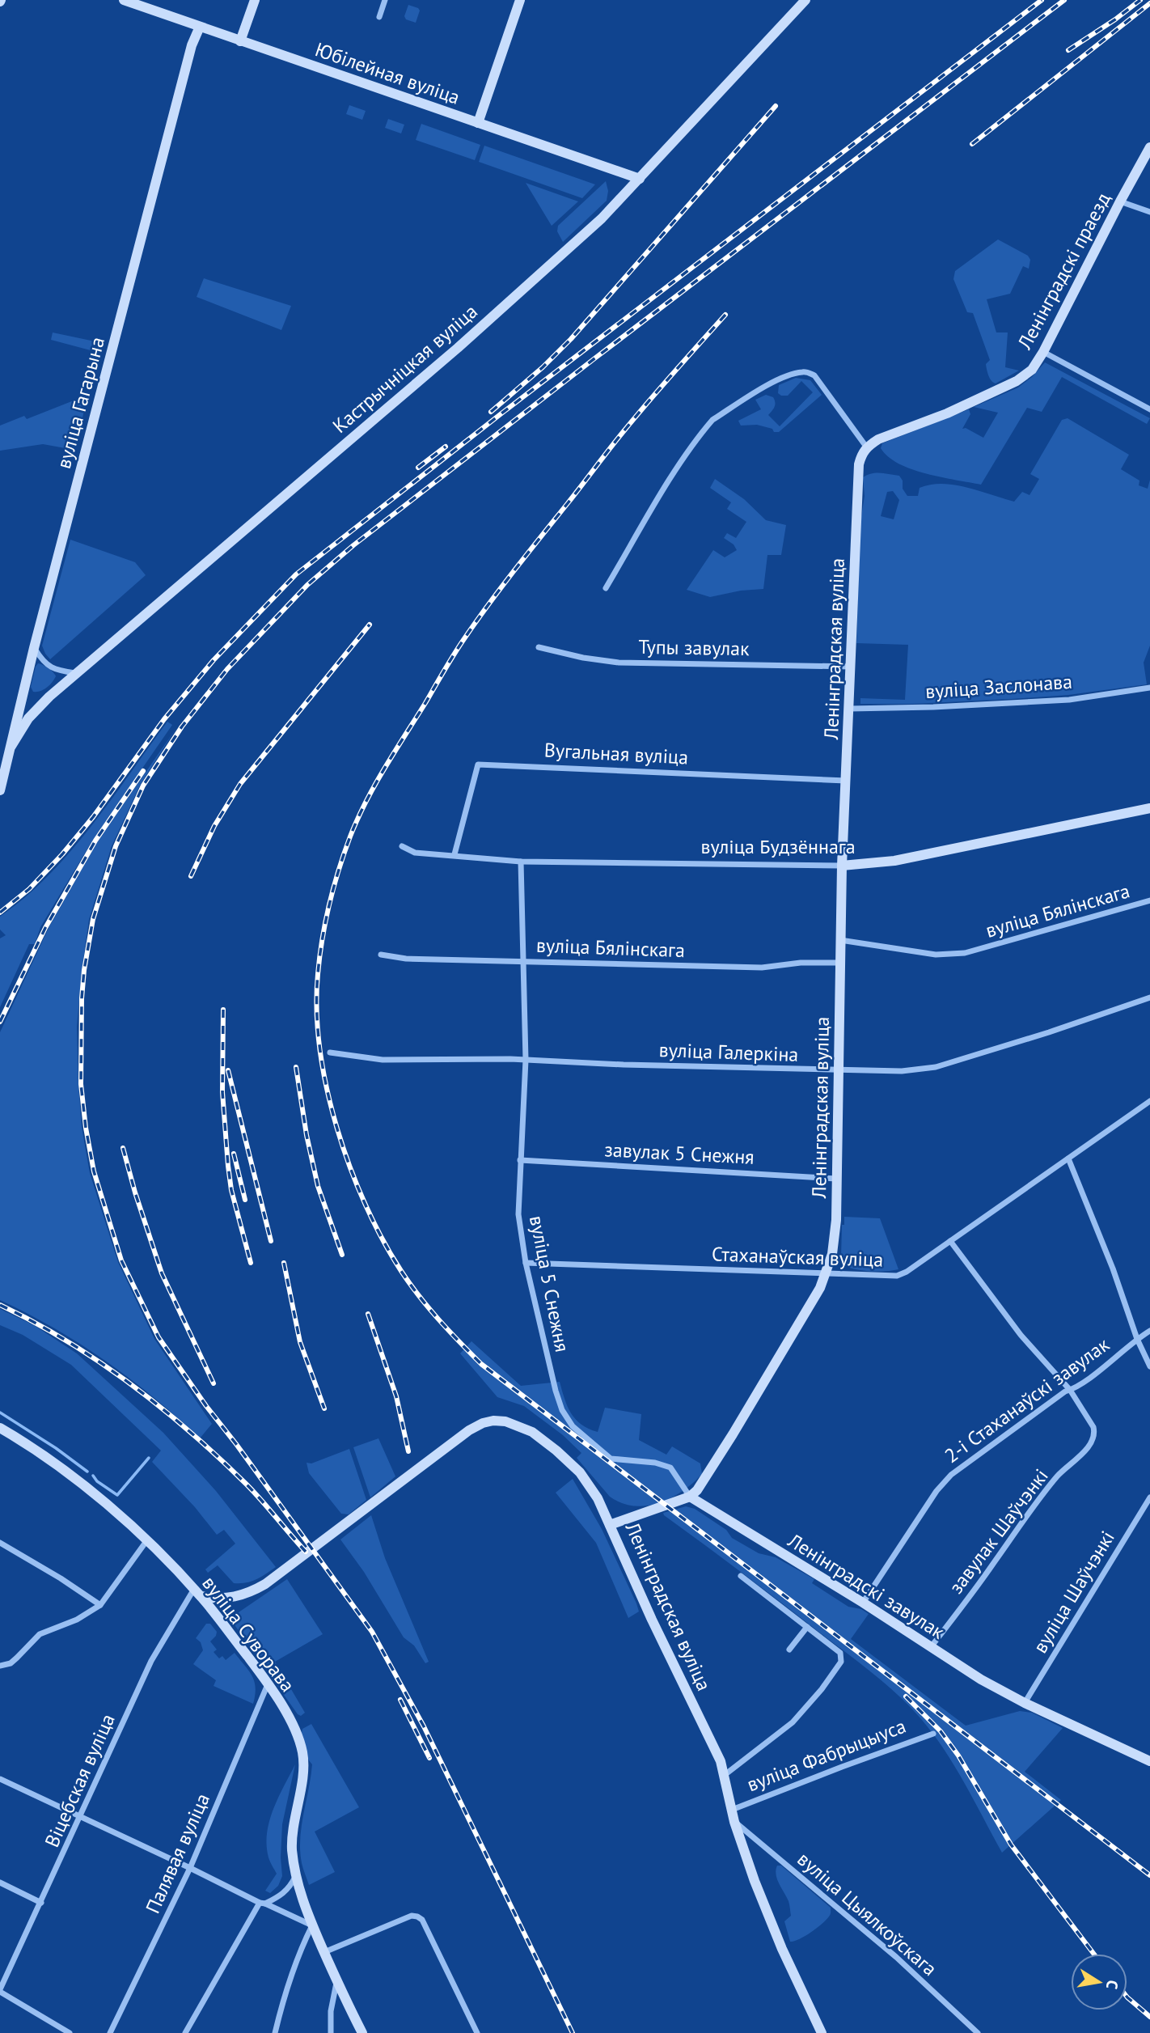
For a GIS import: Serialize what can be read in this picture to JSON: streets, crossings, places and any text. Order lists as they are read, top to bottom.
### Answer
{
  "streets": {
    "street": [
      "Юбілейная вуліца",
      "Ленінградскі праезд",
      "Кастрычніцкая вуліца",
      "вуліца Гагарына",
      "Тупы завулак",
      "Ленінградская вуліца",
      "вуліца Заслонава",
      "Вугальная вуліца",
      "вуліца Будзённага",
      "вуліца Бялінскага",
      "вуліца Галеркіна",
      "завулак 5 Снежня",
      "Стаханаўская вуліца",
      "вуліца 5 Снежня",
      "2-і Стаханаўскі завулак",
      "завулак Шаўчэнкі",
      "Ленінградскі завулак",
      "вуліца Шаўчэнкі",
      "вуліца Суворава",
      "вуліца Фабрыцыуса",
      "Віцебская вуліца",
      "Палявая вуліца",
      "вуліца Цыялкоўскага"
    ]
  },
  "crossings": [
    ["Юбілейная вуліца", "Кастрычніцкая вуліца"],
    ["Юбілейная вуліца", "вуліца Гагарына"],
    ["Ленінградскі праезд", "Ленінградская вуліца"],
    ["Кастрычніцкая вуліца", "вуліца Гагарына"],
    ["Тупы завулак", "Ленінградская вуліца"],
    ["Ленінградская вуліца", "вуліца Заслонава"],
    ["Ленінградская вуліца", "Вугальная вуліца"],
    ["Ленінградская вуліца", "вуліца Будзённага"],
    ["Ленінградская вуліца", "вуліца Бялінскага"],
    ["Ленінградская вуліца", "вуліца Галеркіна"],
    ["Ленінградская вуліца", "завулак 5 Снежня"],
    ["Ленінградская вуліца", "Стаханаўская вуліца"],
    ["Ленінградская вуліца", "вуліца 5 Снежня"],
    ["Ленінградская вуліца", "Ленінградскі завулак"],
    ["Ленінградская вуліца", "вуліца Фабрыцыуса"],
    ["Ленінградская вуліца", "вуліца Цыялкоўскага"],
    ["Вугальная вуліца", "вуліца Будзённага"],
    ["вуліца Будзённага", "вуліца 5 Снежня"],
    ["вуліца Бялінскага", "вуліца 5 Снежня"],
    ["вуліца Галеркіна", "вуліца 5 Снежня"],
    ["завулак 5 Снежня", "вуліца 5 Снежня"],
    ["Стаханаўская вуліца", "вуліца 5 Снежня"],
    ["вуліца 5 Снежня", "Ленінградскі завулак"],
    ["2-і Стаханаўскі завулак", "завулак Шаўчэнкі"],
    ["2-і Стаханаўскі завулак", "Ленінградскі завулак"],
    ["завулак Шаўчэнкі", "Ленінградскі завулак"],
    ["Ленінградскі завулак", "вуліца Шаўчэнкі"],
    ["вуліца Суворава", "Віцебская вуліца"],
    ["вуліца Суворава", "Палявая вуліца"]
  ],
  "north": "right"
}
